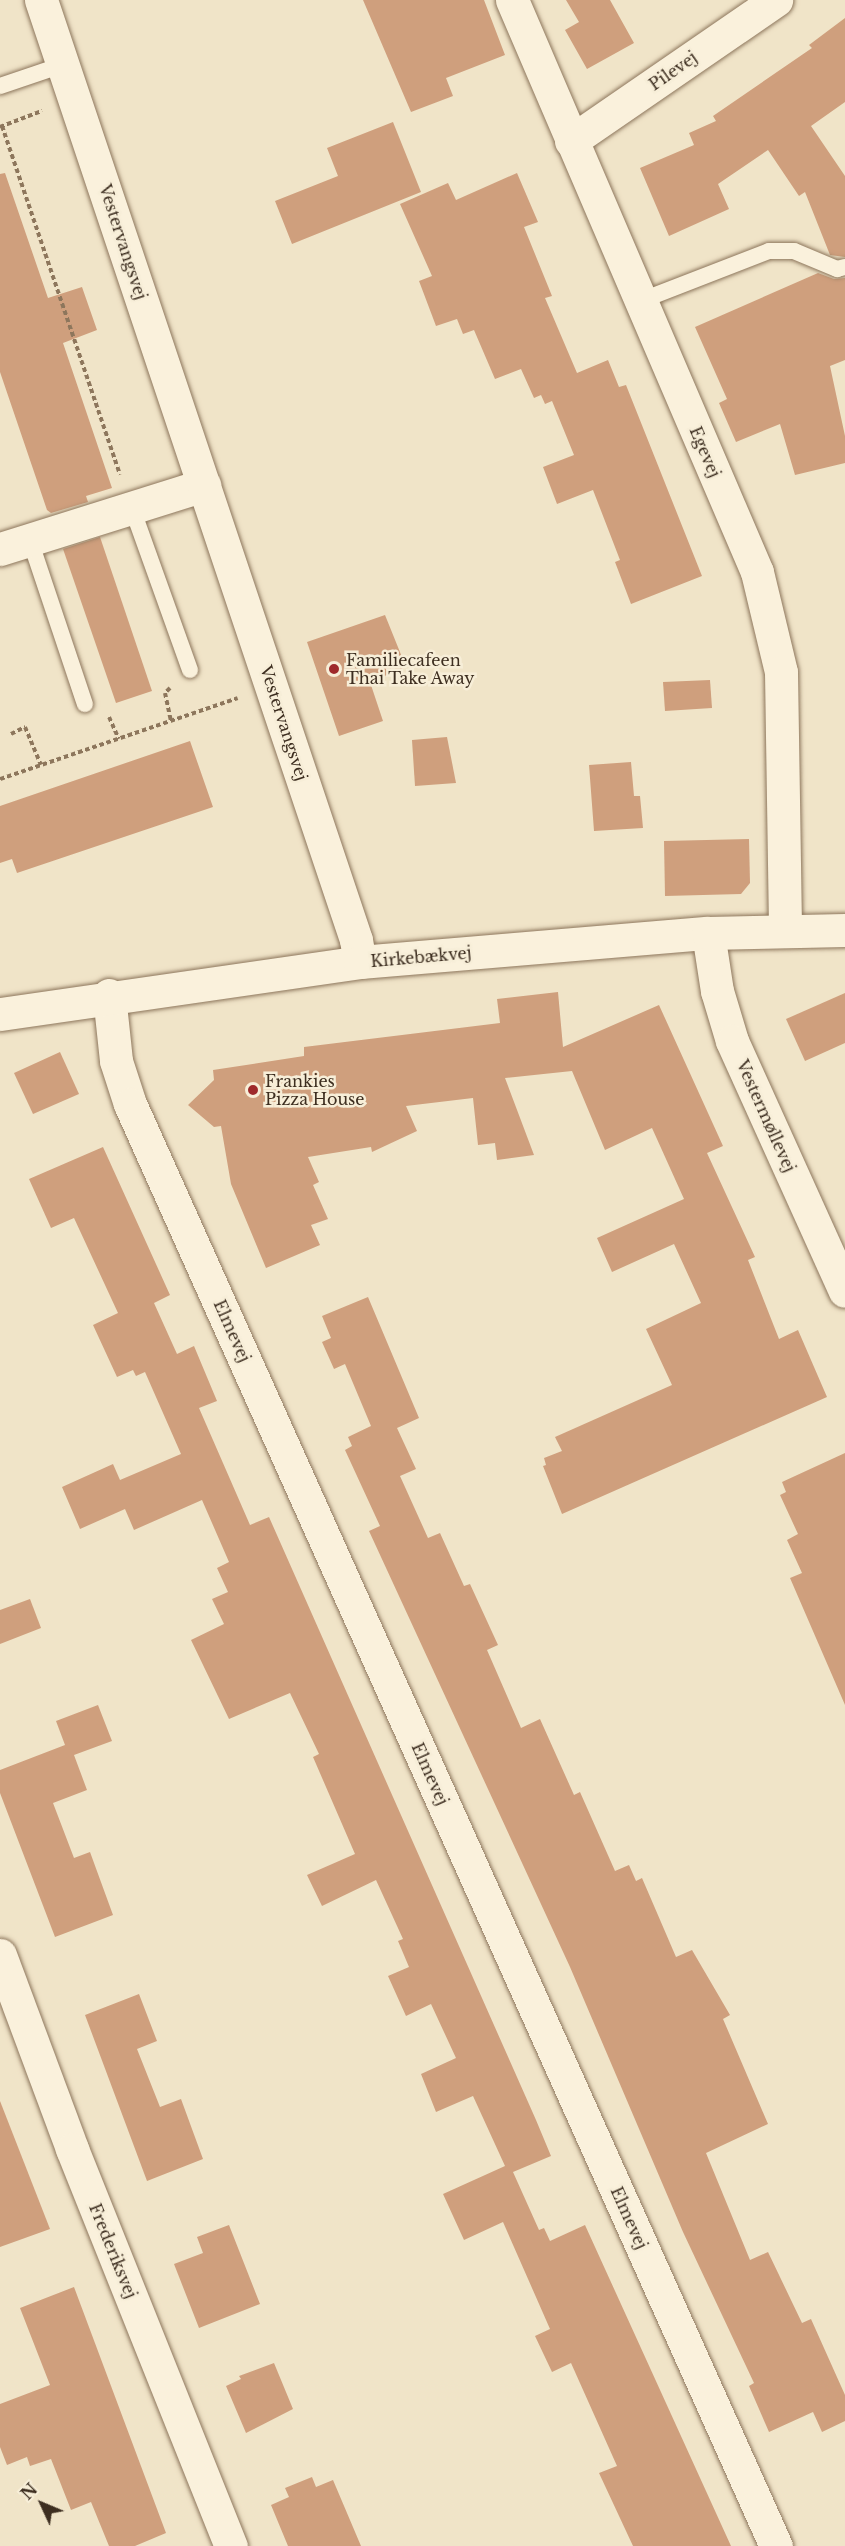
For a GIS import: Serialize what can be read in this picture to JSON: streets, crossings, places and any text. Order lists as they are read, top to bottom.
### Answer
{
  "streets": {
    "street": [
      "Pilevej",
      "Vestervangsvej",
      "Egevej",
      "Kirkebækvej",
      "Vestermøllevej",
      "Elmevej",
      "Frederiksvej"
    ]
  },
  "crossings": [
    ["Pilevej", "Egevej"],
    ["Vestervangsvej", "Kirkebækvej"],
    ["Egevej", "Kirkebækvej"],
    ["Kirkebækvej", "Vestermøllevej"],
    ["Kirkebækvej", "Elmevej"]
  ],
  "places": ["Familiecafeen Thai Take Away", "Frankies Pizza House"],
  "north": "top left"
}
